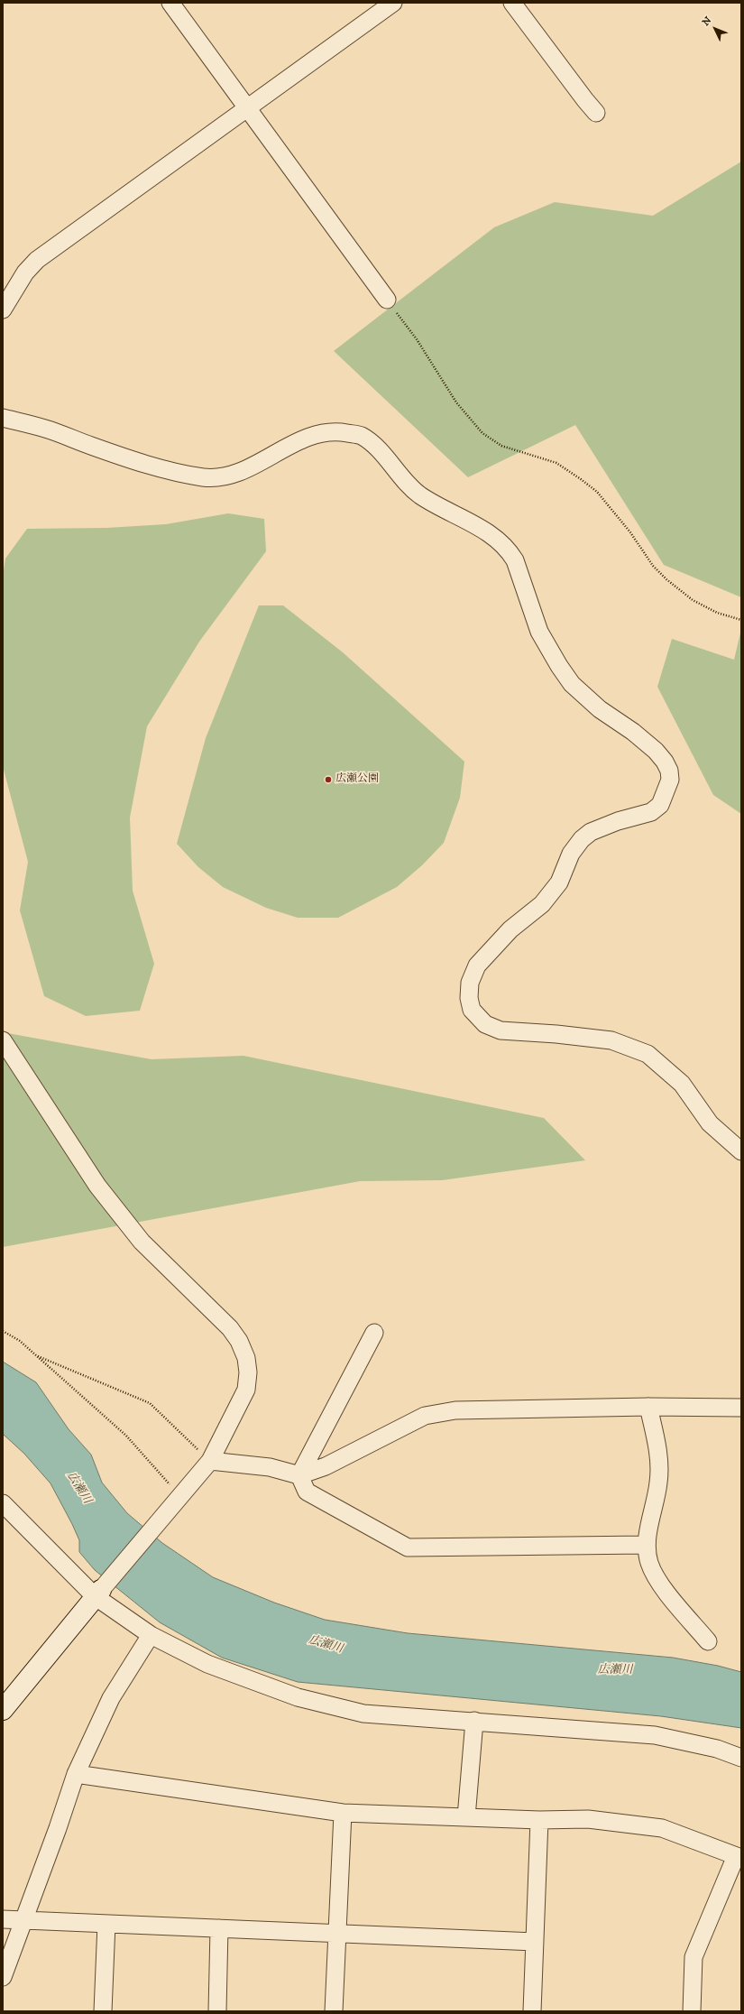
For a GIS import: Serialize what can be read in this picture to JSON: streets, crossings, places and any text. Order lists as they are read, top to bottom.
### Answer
{
  "water": ["広瀬川"],
  "places": ["広瀬公園"],
  "north": "top left"
}
